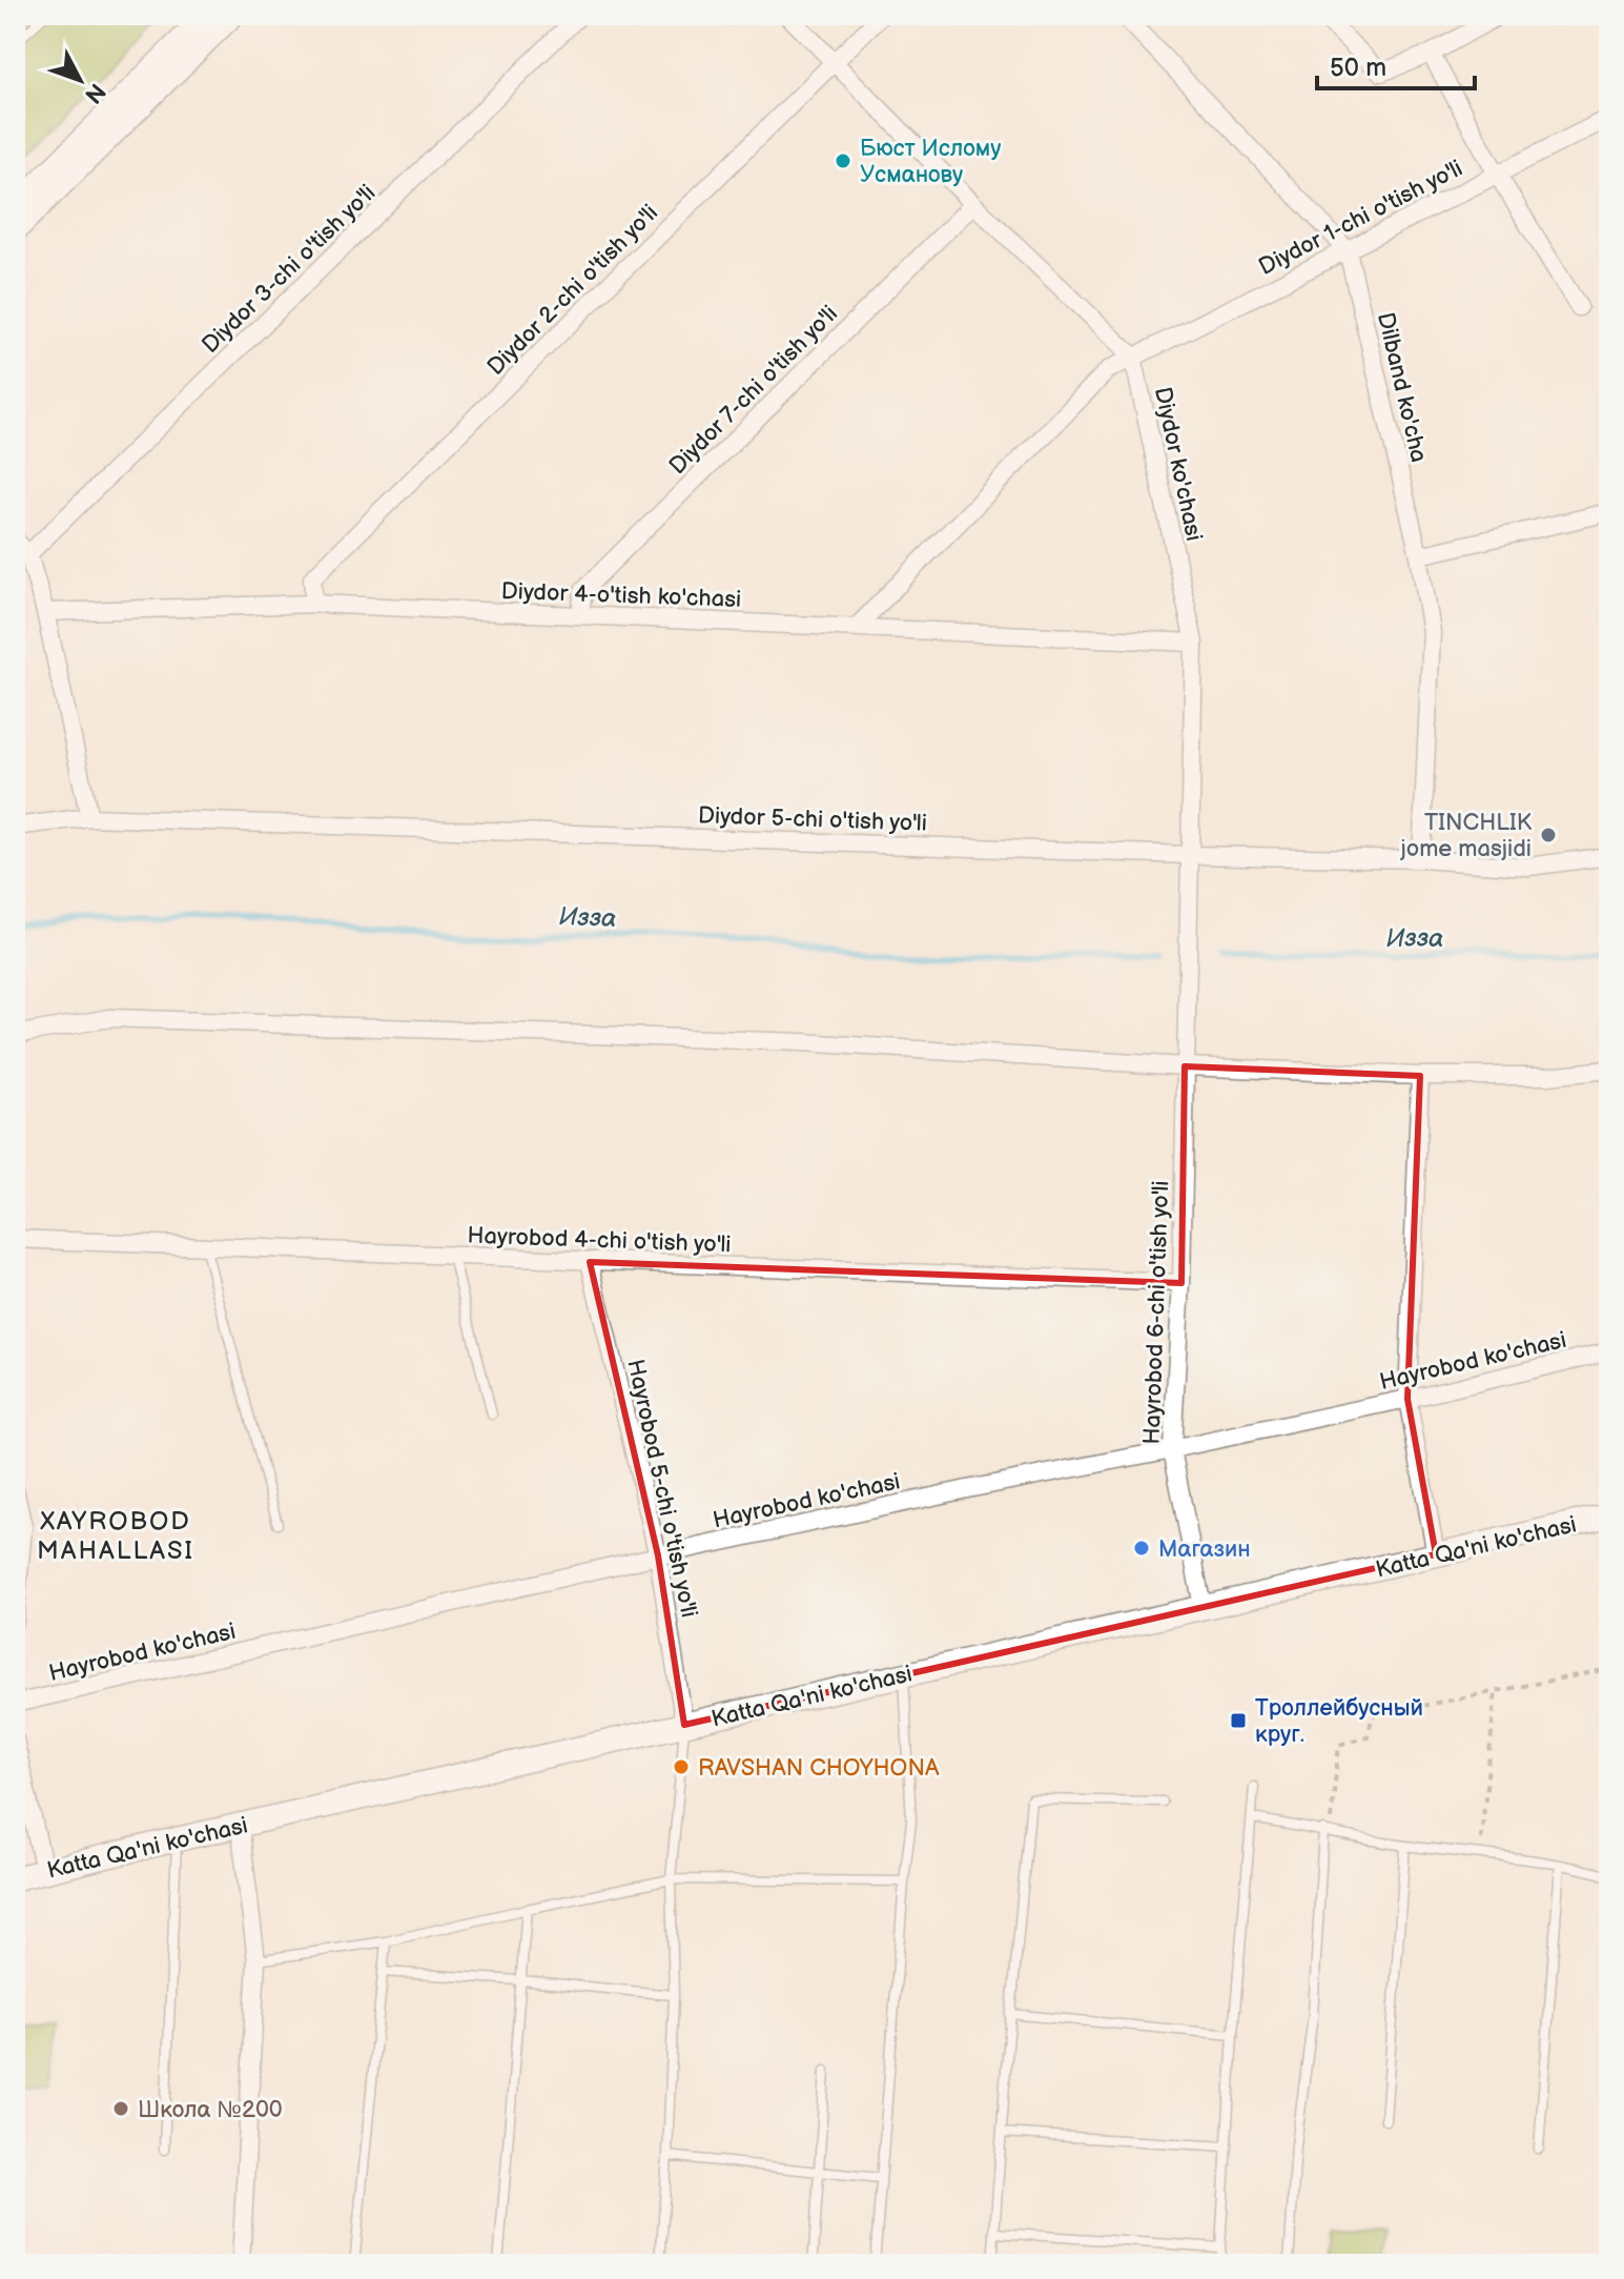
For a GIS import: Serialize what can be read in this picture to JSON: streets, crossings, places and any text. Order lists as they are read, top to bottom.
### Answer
{
  "streets": {
    "main road": ["Katta Qa'ni ko'chasi"],
    "street": [
      "Diydor 1-chi o'tish yo'li",
      "Diydor 3-chi o'tish yo'li",
      "Diydor 2-chi o'tish yo'li",
      "Dilband ko'cha",
      "Diydor 7-chi o'tish yo'li",
      "Diydor ko'chasi",
      "Diydor 4-o'tish ko'chasi",
      "Diydor 5-chi o'tish yo'li",
      "Hayrobod 4-chi o'tish yo'li",
      "Hayrobod 6-chi o'tish yo'li",
      "Hayrobod ko'chasi",
      "Hayrobod 5-chi o'tish yo'li"
    ]
  },
  "crossings": [
    ["Diydor 1-chi o'tish yo'li", "Dilband ko'cha"],
    ["Diydor 1-chi o'tish yo'li", "Diydor ko'chasi"],
    ["Diydor 2-chi o'tish yo'li", "Diydor 4-o'tish ko'chasi"],
    ["Dilband ko'cha", "Diydor 5-chi o'tish yo'li"],
    ["Diydor 7-chi o'tish yo'li", "Diydor 4-o'tish ko'chasi"],
    ["Diydor ko'chasi", "Diydor 4-o'tish ko'chasi"],
    ["Diydor ko'chasi", "Diydor 5-chi o'tish yo'li"],
    ["Diydor ko'chasi", "Hayrobod 6-chi o'tish yo'li"],
    ["Hayrobod 4-chi o'tish yo'li", "Hayrobod 6-chi o'tish yo'li"],
    ["Hayrobod 4-chi o'tish yo'li", "Hayrobod 5-chi o'tish yo'li"],
    ["Hayrobod 6-chi o'tish yo'li", "Hayrobod ko'chasi"],
    ["Hayrobod 6-chi o'tish yo'li", "Katta Qa'ni ko'chasi"],
    ["Hayrobod ko'chasi", "Hayrobod 5-chi o'tish yo'li"],
    ["Hayrobod 5-chi o'tish yo'li", "Katta Qa'ni ko'chasi"]
  ],
  "districts": ["XAYROBOD MAHALLASI"],
  "water": ["Изза"],
  "places": {
    "other": [
      "Бюст Ислому Усманову",
      "TINCHLIK jome masjidi",
      "Магазин",
      "RAVSHAN CHOYHONA",
      "Школа №200"
    ],
    "transit": ["Троллейбусный круг."]
  },
  "scale_bar": "50 m",
  "north": "bottom right"
}
